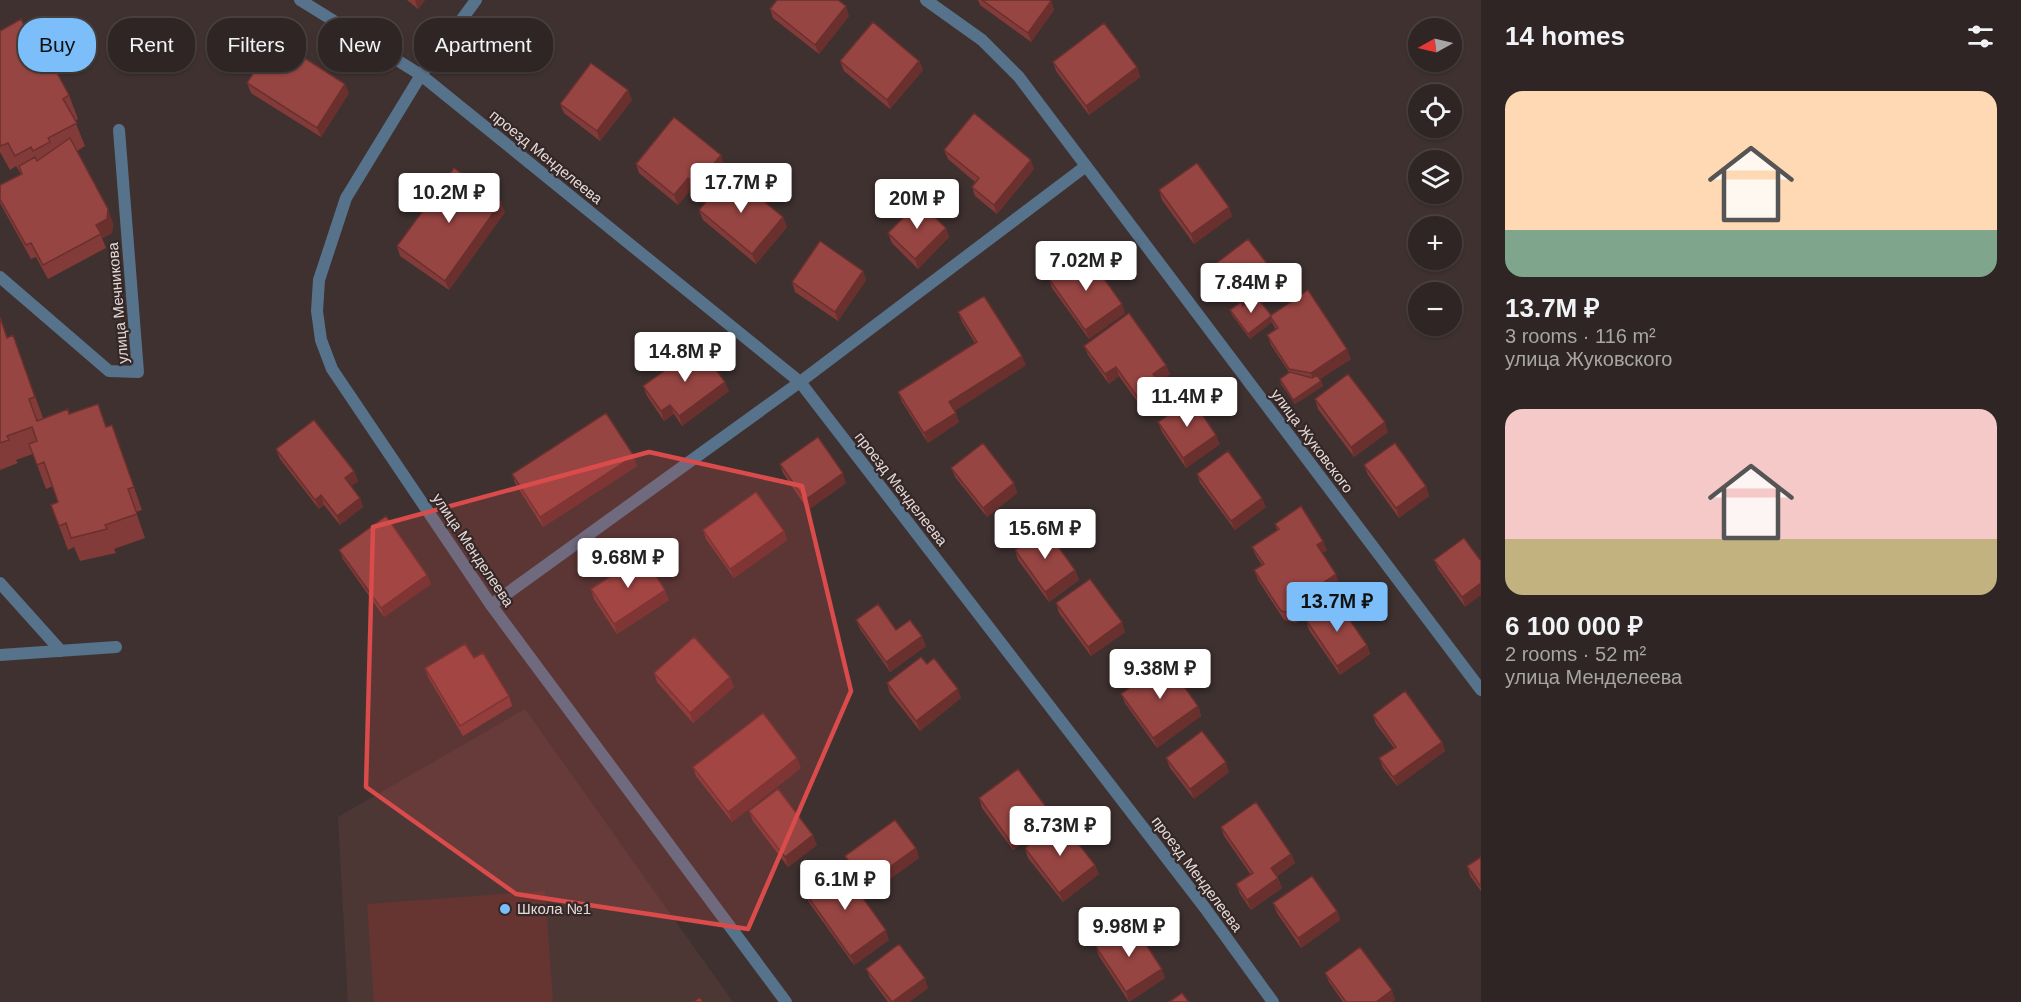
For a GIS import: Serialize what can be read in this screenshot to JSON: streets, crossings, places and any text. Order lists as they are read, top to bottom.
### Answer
{
  "streets": {
    "street": [
      "проезд Менделеева",
      "улица Мечникова",
      "улица Жуковского",
      "улица Менделеева"
    ]
  },
  "crossings": [
    ["проезд Менделеева", "улица Менделеева"]
  ],
  "places": ["Школа №1"],
  "north": "left",
  "page": {
    "heading": "14 homes",
    "map_buttons": ["+", "−"],
    "chip": [
      "Buy",
      "Rent",
      "Filters",
      "New",
      "Apartment"
    ],
    "list": [
      {
        "name": "13.7M ₽",
        "note": "3 rooms · 116 m² · улица Жуковского"
      },
      {
        "name": "6 100 000 ₽",
        "note": "2 rooms · 52 m² · улица Менделеева"
      }
    ],
    "price": [
      "17.7M ₽",
      "10.2M ₽",
      "20M ₽",
      "7.02M ₽",
      "7.84M ₽",
      "14.8M ₽",
      "11.4M ₽",
      "15.6M ₽",
      "9.68M ₽",
      "13.7M ₽",
      "9.38M ₽",
      "8.73M ₽",
      "6.1M ₽",
      "9.98M ₽"
    ]
  }
}
